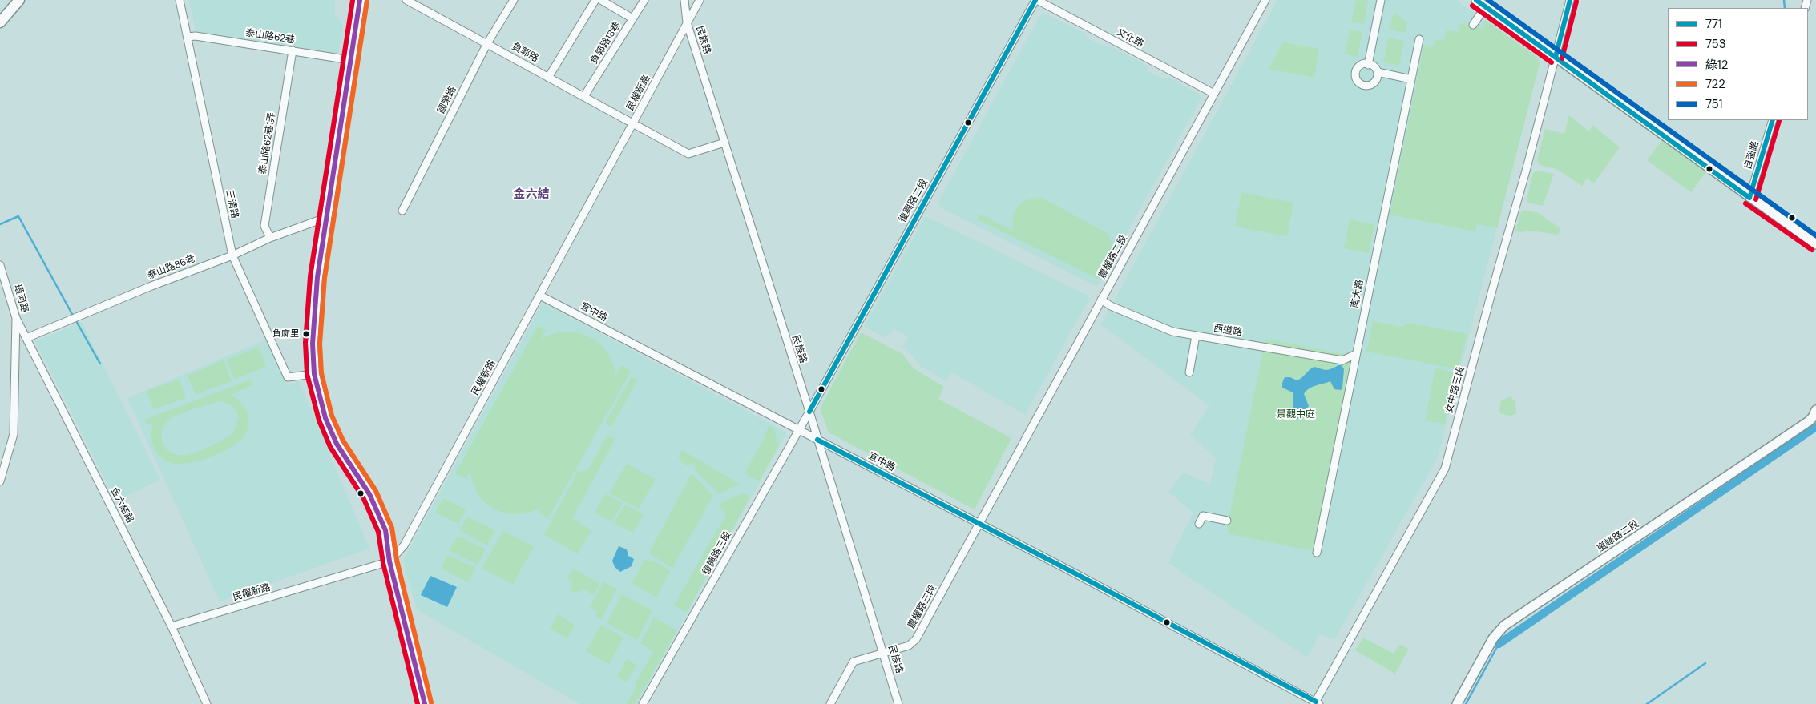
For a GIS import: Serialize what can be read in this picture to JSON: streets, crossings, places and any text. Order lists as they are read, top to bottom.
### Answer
{
  "streets": {
    "street": [
      "泰山路62巷",
      "文化路",
      "民族路",
      "負郭路18巷",
      "負郭路",
      "民權新路",
      "國榮路",
      "泰山路62巷1弄",
      "自強路",
      "復興路二段",
      "三清路",
      "農權路二段",
      "泰山路86巷",
      "南大路",
      "環河路",
      "宜中路",
      "西道路",
      "女中路三段",
      "金六結路",
      "嵐峰路二段",
      "復興路三段",
      "農權路三段"
    ]
  },
  "crossings": [
    ["泰山路62巷", "泰山路62巷1弄"],
    ["泰山路62巷", "三清路"],
    ["文化路", "復興路二段"],
    ["文化路", "農權路二段"],
    ["民族路", "負郭路"],
    ["民族路", "民權新路"],
    ["民族路", "復興路二段"],
    ["民族路", "宜中路"],
    ["民族路", "復興路三段"],
    ["民族路", "農權路三段"],
    ["負郭路18巷", "負郭路"],
    ["負郭路", "民權新路"],
    ["負郭路", "國榮路"],
    ["民權新路", "宜中路"],
    ["民權新路", "金六結路"],
    ["泰山路62巷1弄", "泰山路86巷"],
    ["復興路二段", "復興路三段"],
    ["三清路", "泰山路86巷"],
    ["農權路二段", "宜中路"],
    ["農權路二段", "西道路"],
    ["農權路二段", "農權路三段"],
    ["泰山路86巷", "金六結路"],
    ["南大路", "西道路"],
    ["環河路", "金六結路"],
    ["宜中路", "女中路三段"],
    ["宜中路", "復興路三段"],
    ["宜中路", "農權路三段"]
  ],
  "districts": ["金六結"],
  "parks": ["景觀中庭"],
  "places": ["負廓里"],
  "lines": [
    "transit line 771",
    "transit line 753",
    "transit line 綠12",
    "transit line 751",
    "transit line 722"
  ],
  "legend": [
    "771",
    "753",
    "綠12",
    "722",
    "751"
  ]
}
